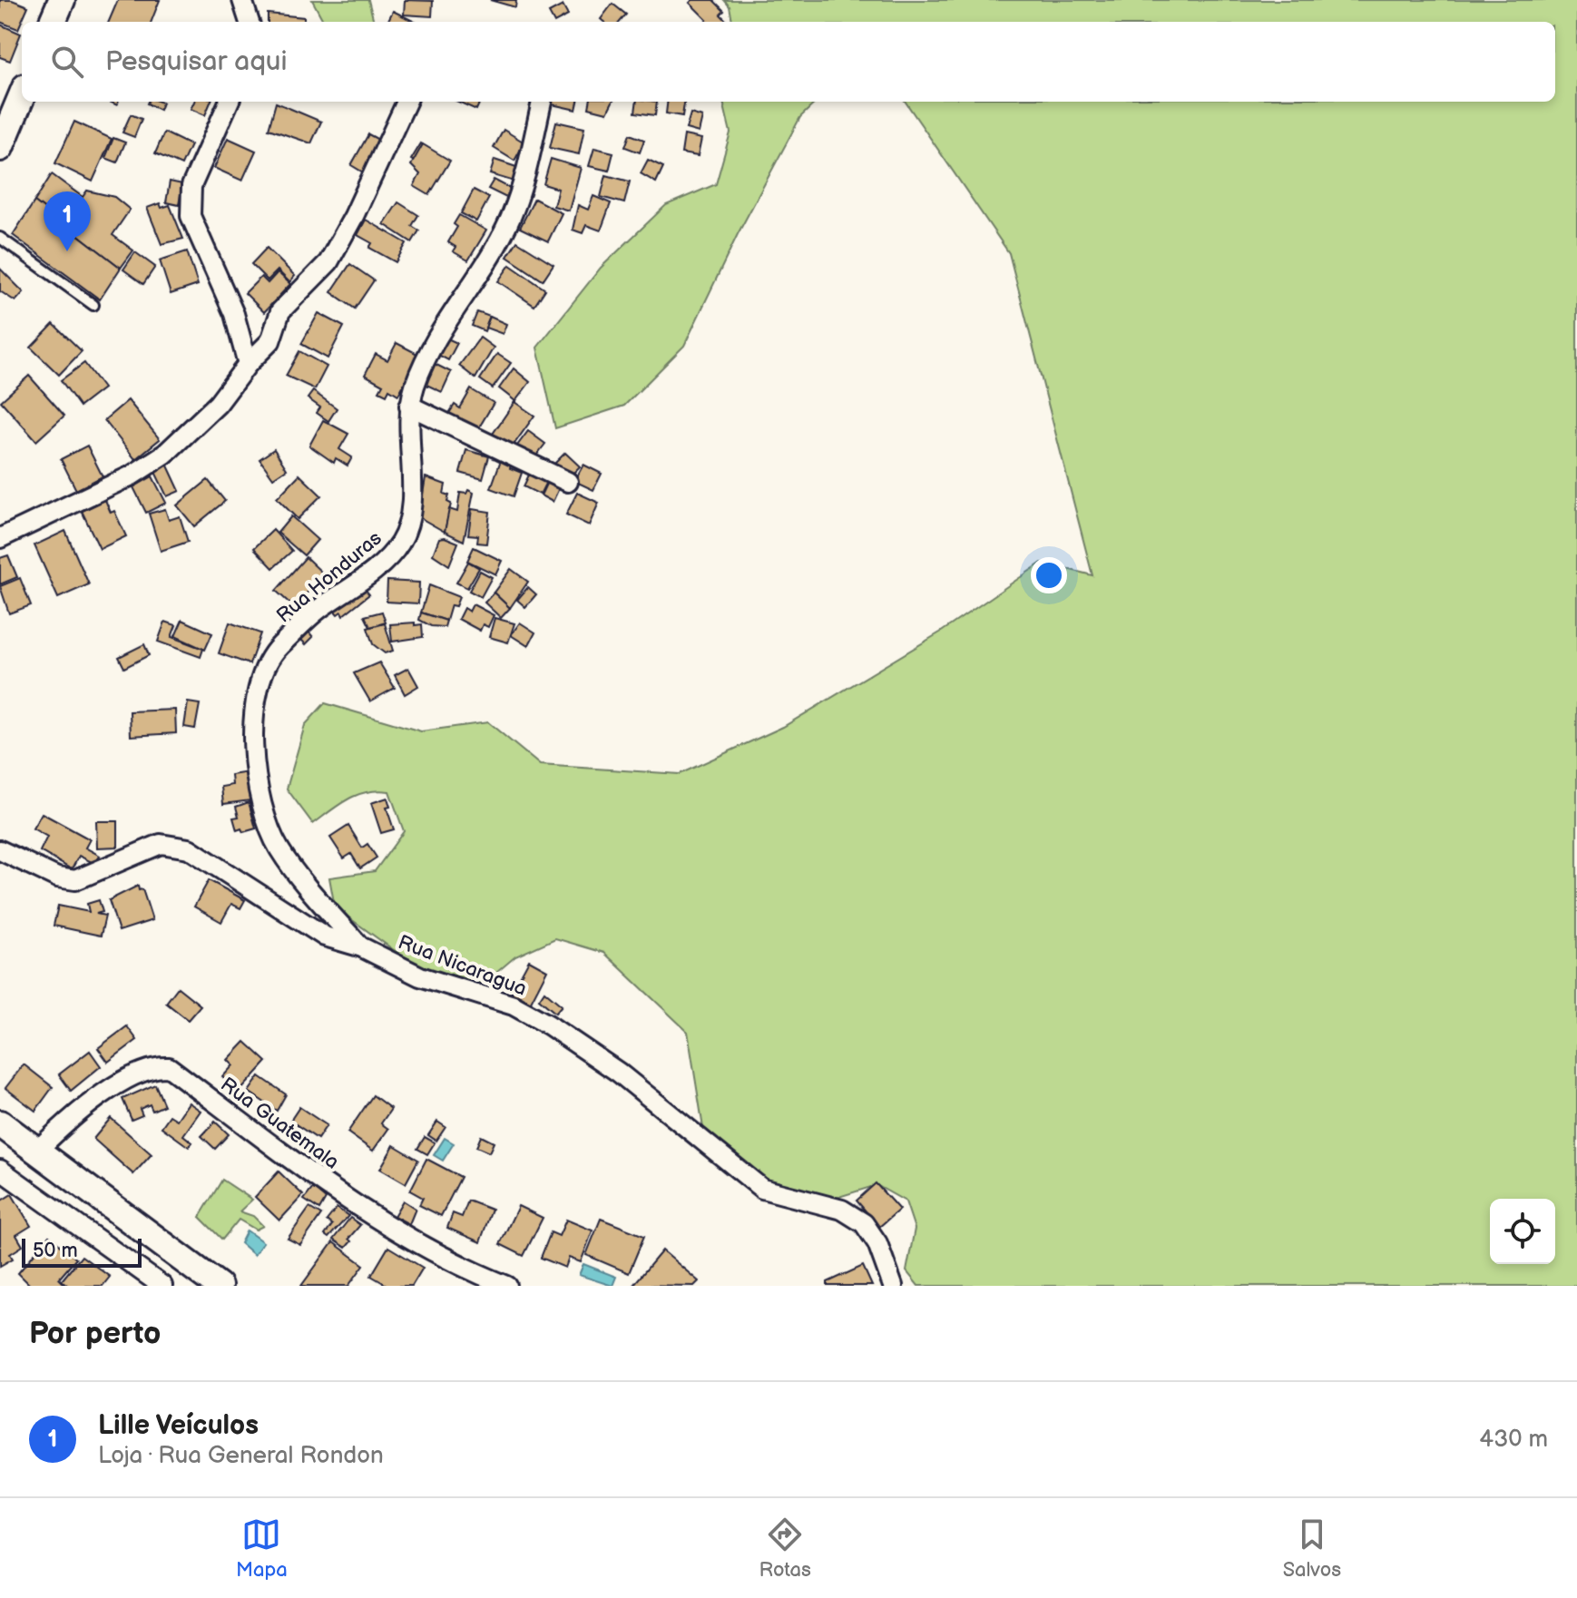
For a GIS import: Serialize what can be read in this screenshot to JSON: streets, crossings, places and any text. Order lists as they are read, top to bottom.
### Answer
{
  "streets": {
    "street": ["Rua Honduras", "Rua Nicaragua", "Rua Guatemala"]
  },
  "crossings": [
    ["Rua Honduras", "Rua Nicaragua"]
  ],
  "scale_bar": "50 m",
  "page": {
    "search": "Pesquisar aqui",
    "pins": "1",
    "scale": "50 m",
    "heading": "Por perto",
    "list": [
      {
        "mark": "1",
        "name": "Lille Veículos",
        "note": "Loja · Rua General Rondon",
        "value": "430 m"
      }
    ],
    "nav": ["Mapa", "Rotas", "Salvos"]
  }
}
